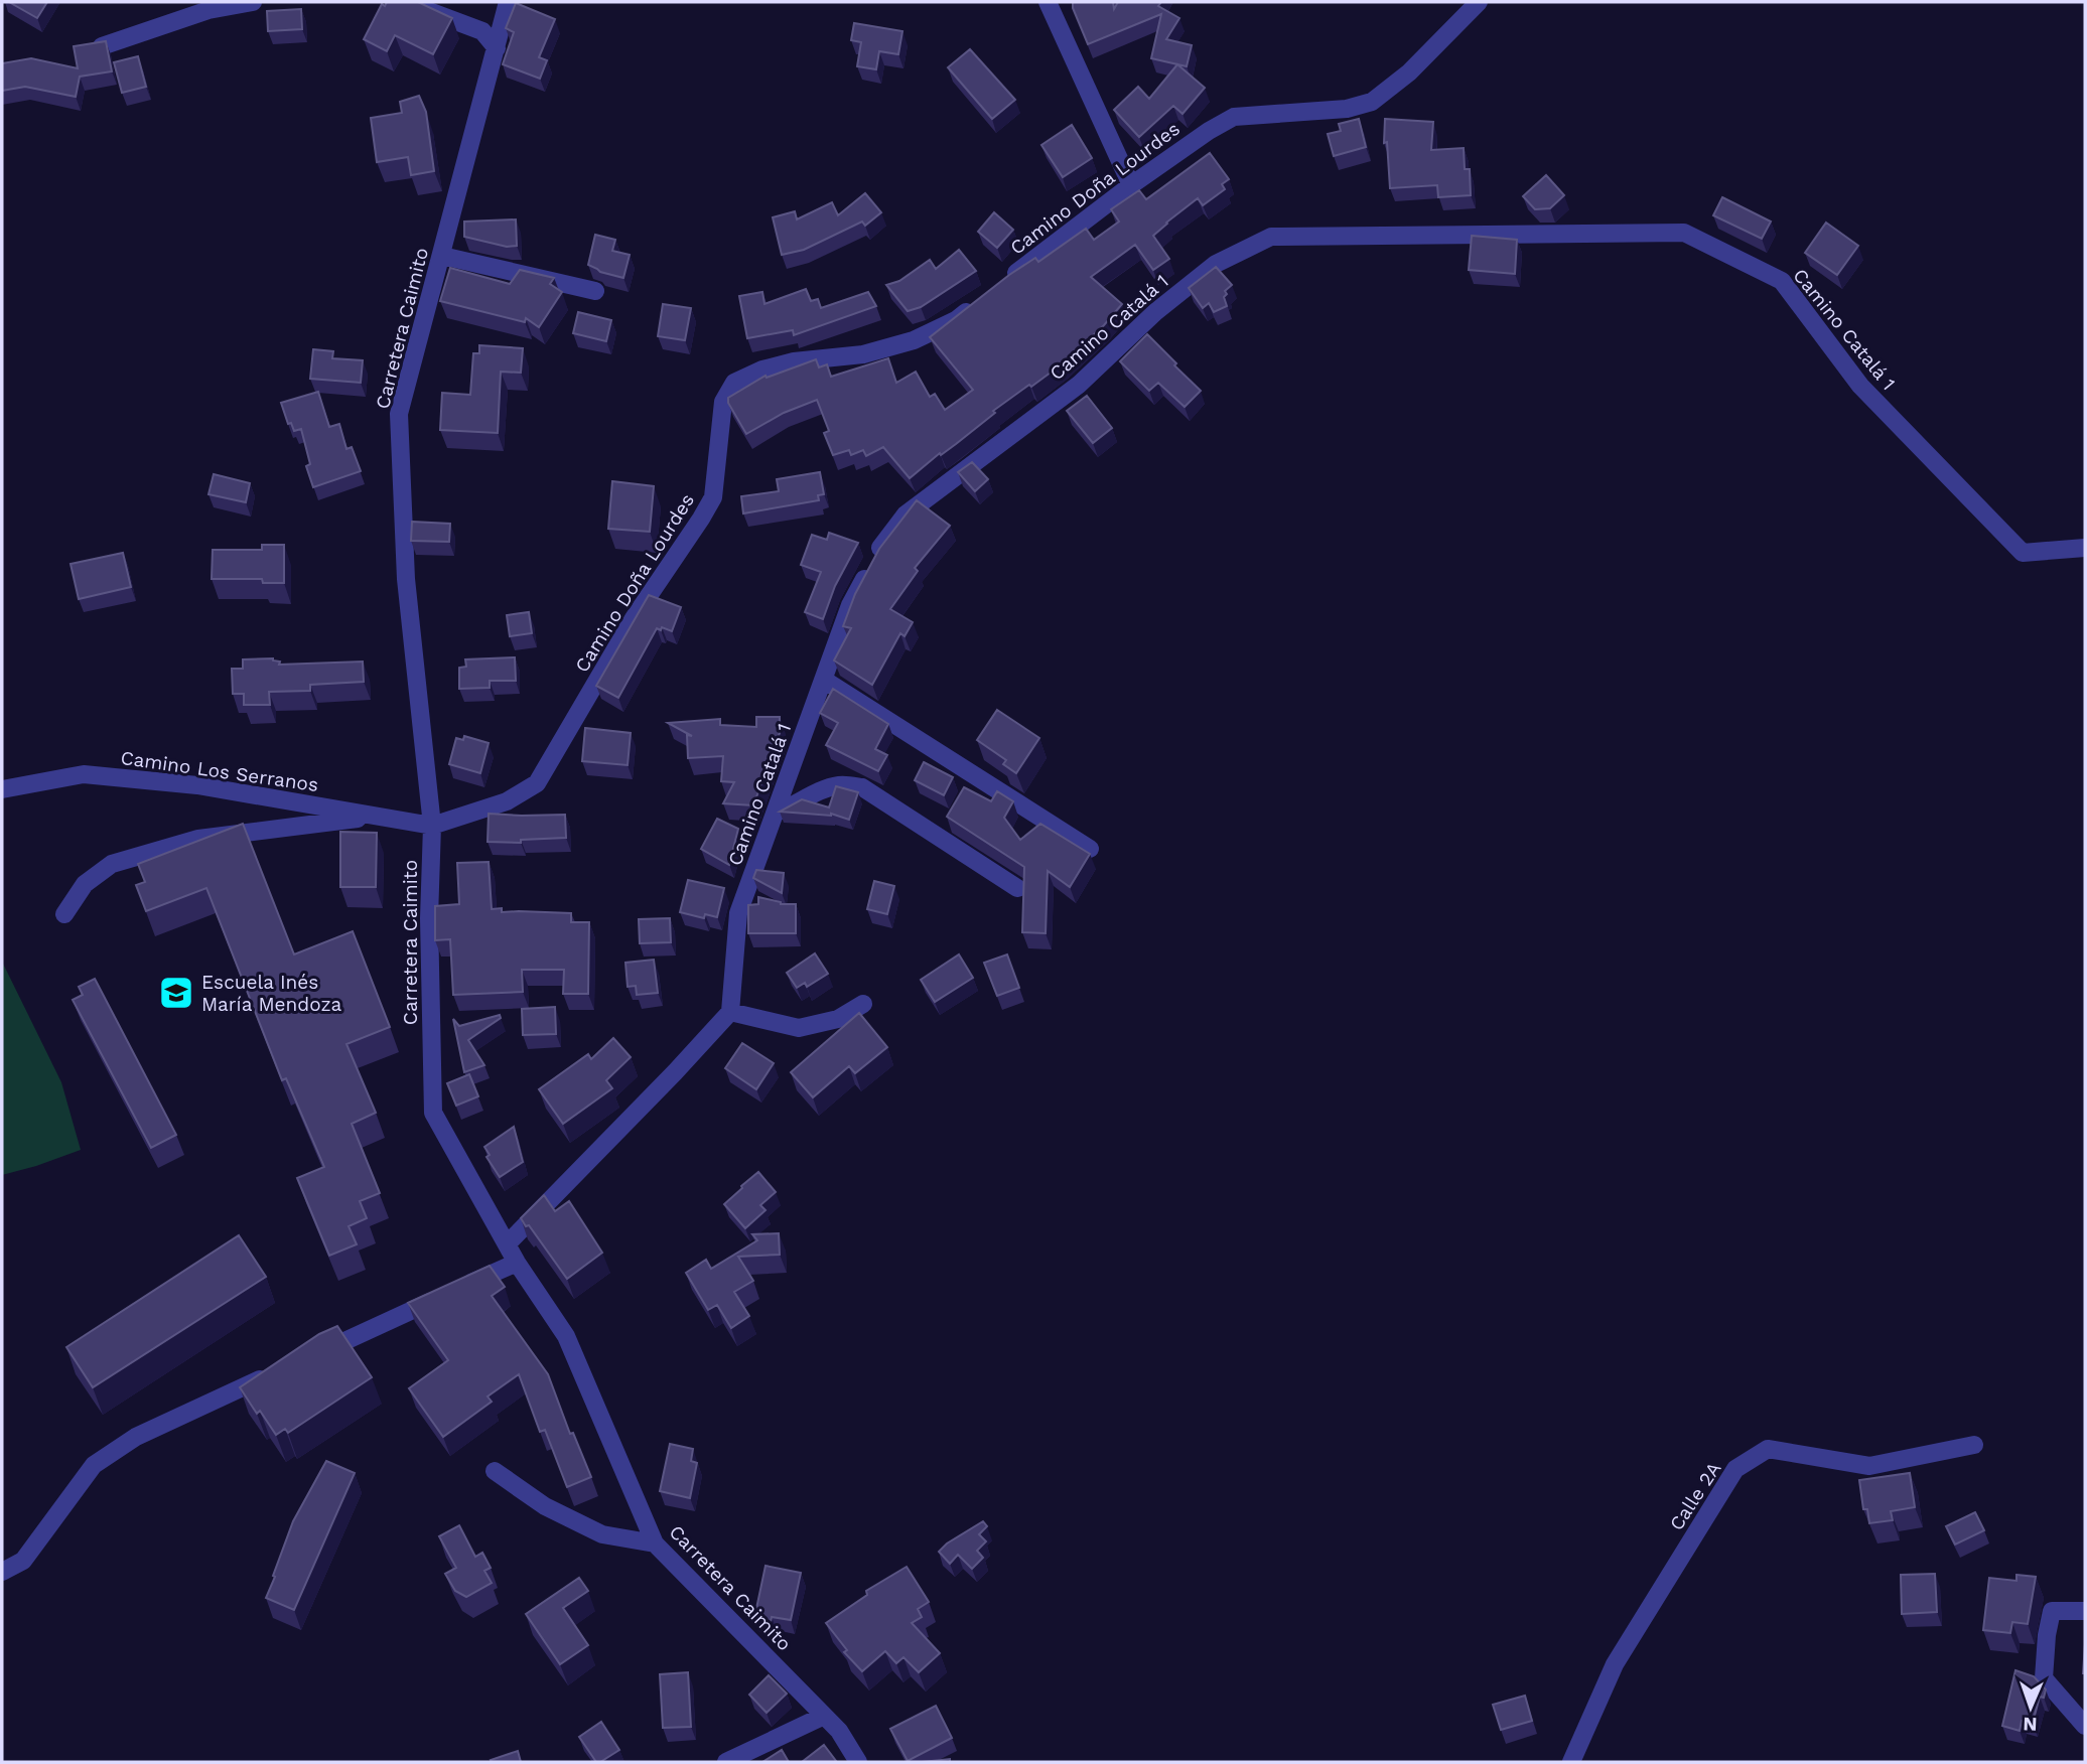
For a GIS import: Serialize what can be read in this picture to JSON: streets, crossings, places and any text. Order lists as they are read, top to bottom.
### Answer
{
  "streets": {
    "street": [
      "Camino Doña Lourdes",
      "Camino Catalá 1",
      "Carretera Caimito",
      "Camino Los Serranos",
      "Calle 2A"
    ]
  },
  "crossings": [
    ["Camino Doña Lourdes", "Carretera Caimito"],
    ["Camino Doña Lourdes", "Camino Los Serranos"],
    ["Carretera Caimito", "Camino Los Serranos"]
  ],
  "places": {
    "school or university": ["Escuela Inés María Mendoza"]
  },
  "north": "bottom"
}
